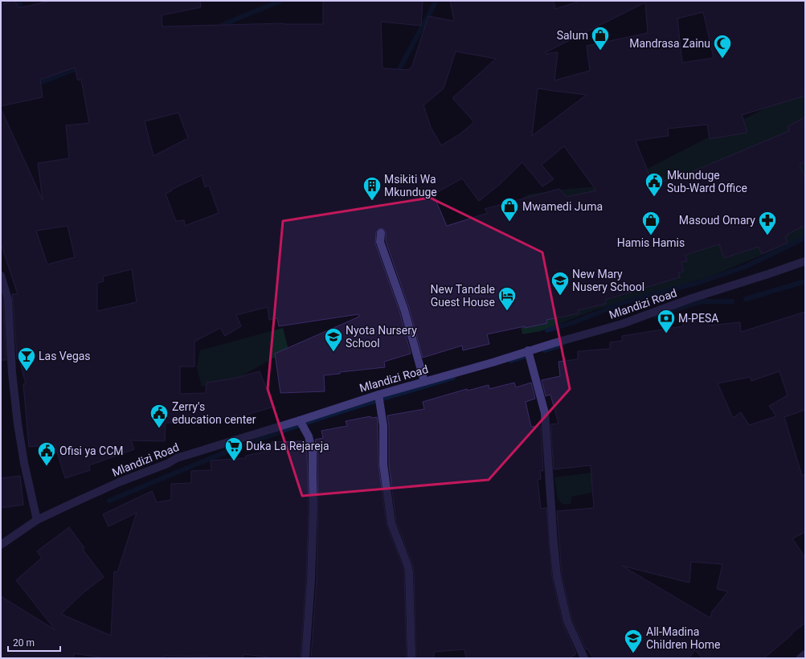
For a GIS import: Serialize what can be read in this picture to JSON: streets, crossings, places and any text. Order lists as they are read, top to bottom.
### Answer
{
  "streets": {
    "street": ["Mlandizi Road"]
  },
  "places": {
    "shop": ["Salum", "Mwamedi Juma", "Hamis Hamis"],
    "mosque": ["Mandrasa Zainu"],
    "public building": ["Mkunduge Sub-Ward Office", "Zerry's education center", "Ofisi ya CCM"],
    "building": ["Msikiti Wa Mkunduge"],
    "pharmacy": ["Masoud Omary"],
    "school or university": ["New Mary Nusery School", "Nyota Nursery School", "All-Madina Children Home"],
    "hotel": ["New Tandale Guest House"],
    "bank": ["M-PESA"],
    "bar": ["Las Vegas"],
    "supermarket": ["Duka La Rejareja"]
  },
  "scale_bar": "20 m"
}
